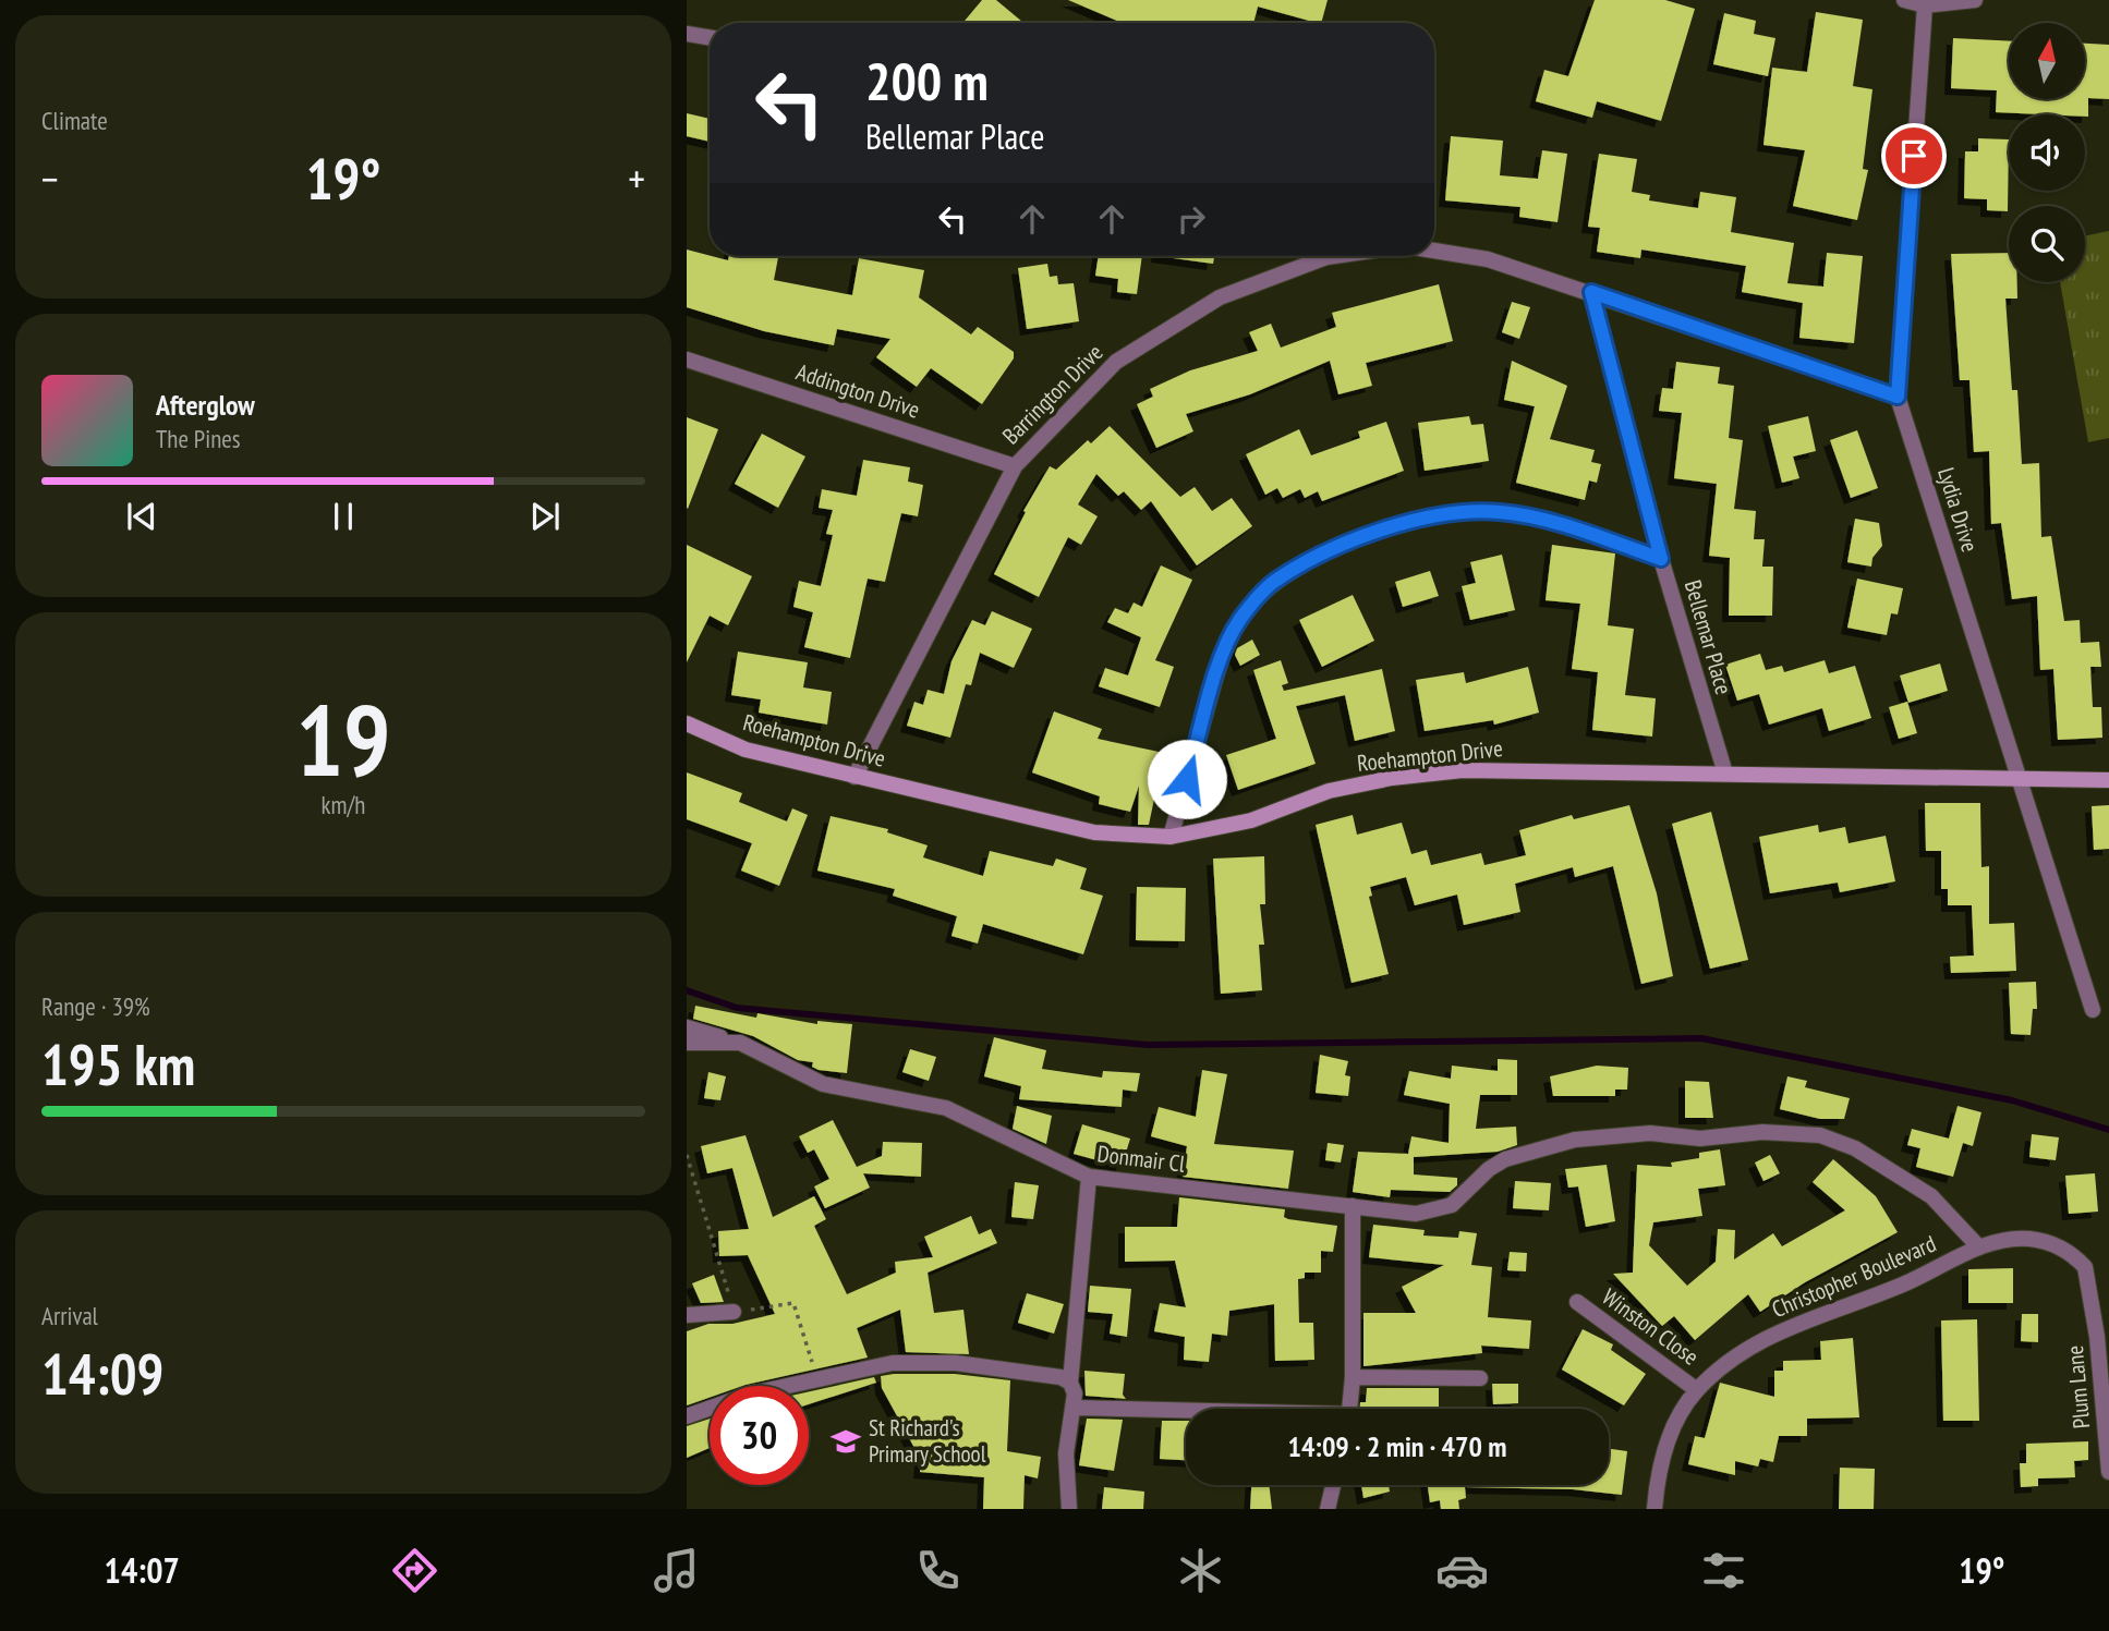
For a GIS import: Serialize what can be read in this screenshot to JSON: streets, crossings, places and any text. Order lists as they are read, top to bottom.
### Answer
{
  "streets": {
    "street": [
      "Addington Drive",
      "Barrington Drive",
      "Lydia Drive",
      "Bellemar Place",
      "Roehampton Drive",
      "Donmair Cl",
      "Christopher Boulevard",
      "Winston Close",
      "Plum Lane"
    ]
  },
  "crossings": [
    ["Addington Drive", "Barrington Drive"],
    ["Barrington Drive", "Lydia Drive"],
    ["Barrington Drive", "Bellemar Place"],
    ["Barrington Drive", "Roehampton Drive"],
    ["Lydia Drive", "Roehampton Drive"],
    ["Bellemar Place", "Roehampton Drive"],
    ["Donmair Cl", "Christopher Boulevard"],
    ["Christopher Boulevard", "Winston Close"],
    ["Christopher Boulevard", "Plum Lane"]
  ],
  "places": {
    "school or university": ["St Richard's Primary School"]
  },
  "north": "top",
  "page": {
    "tile": [
      "Climate",
      ["19", "km/h"],
      ["Range · 39%", "195 km"],
      ["Arrival", "14:09"]
    ],
    "turn": ["200 m", "Bellemar Place"],
    "heat": ["−", "19°", "+"],
    "song": ["Afterglow", "The Pines"],
    "limit": "30",
    "trip": "14:09 · 2 min · 470 m",
    "tabs": ["14:07", "19°"]
  }
}
